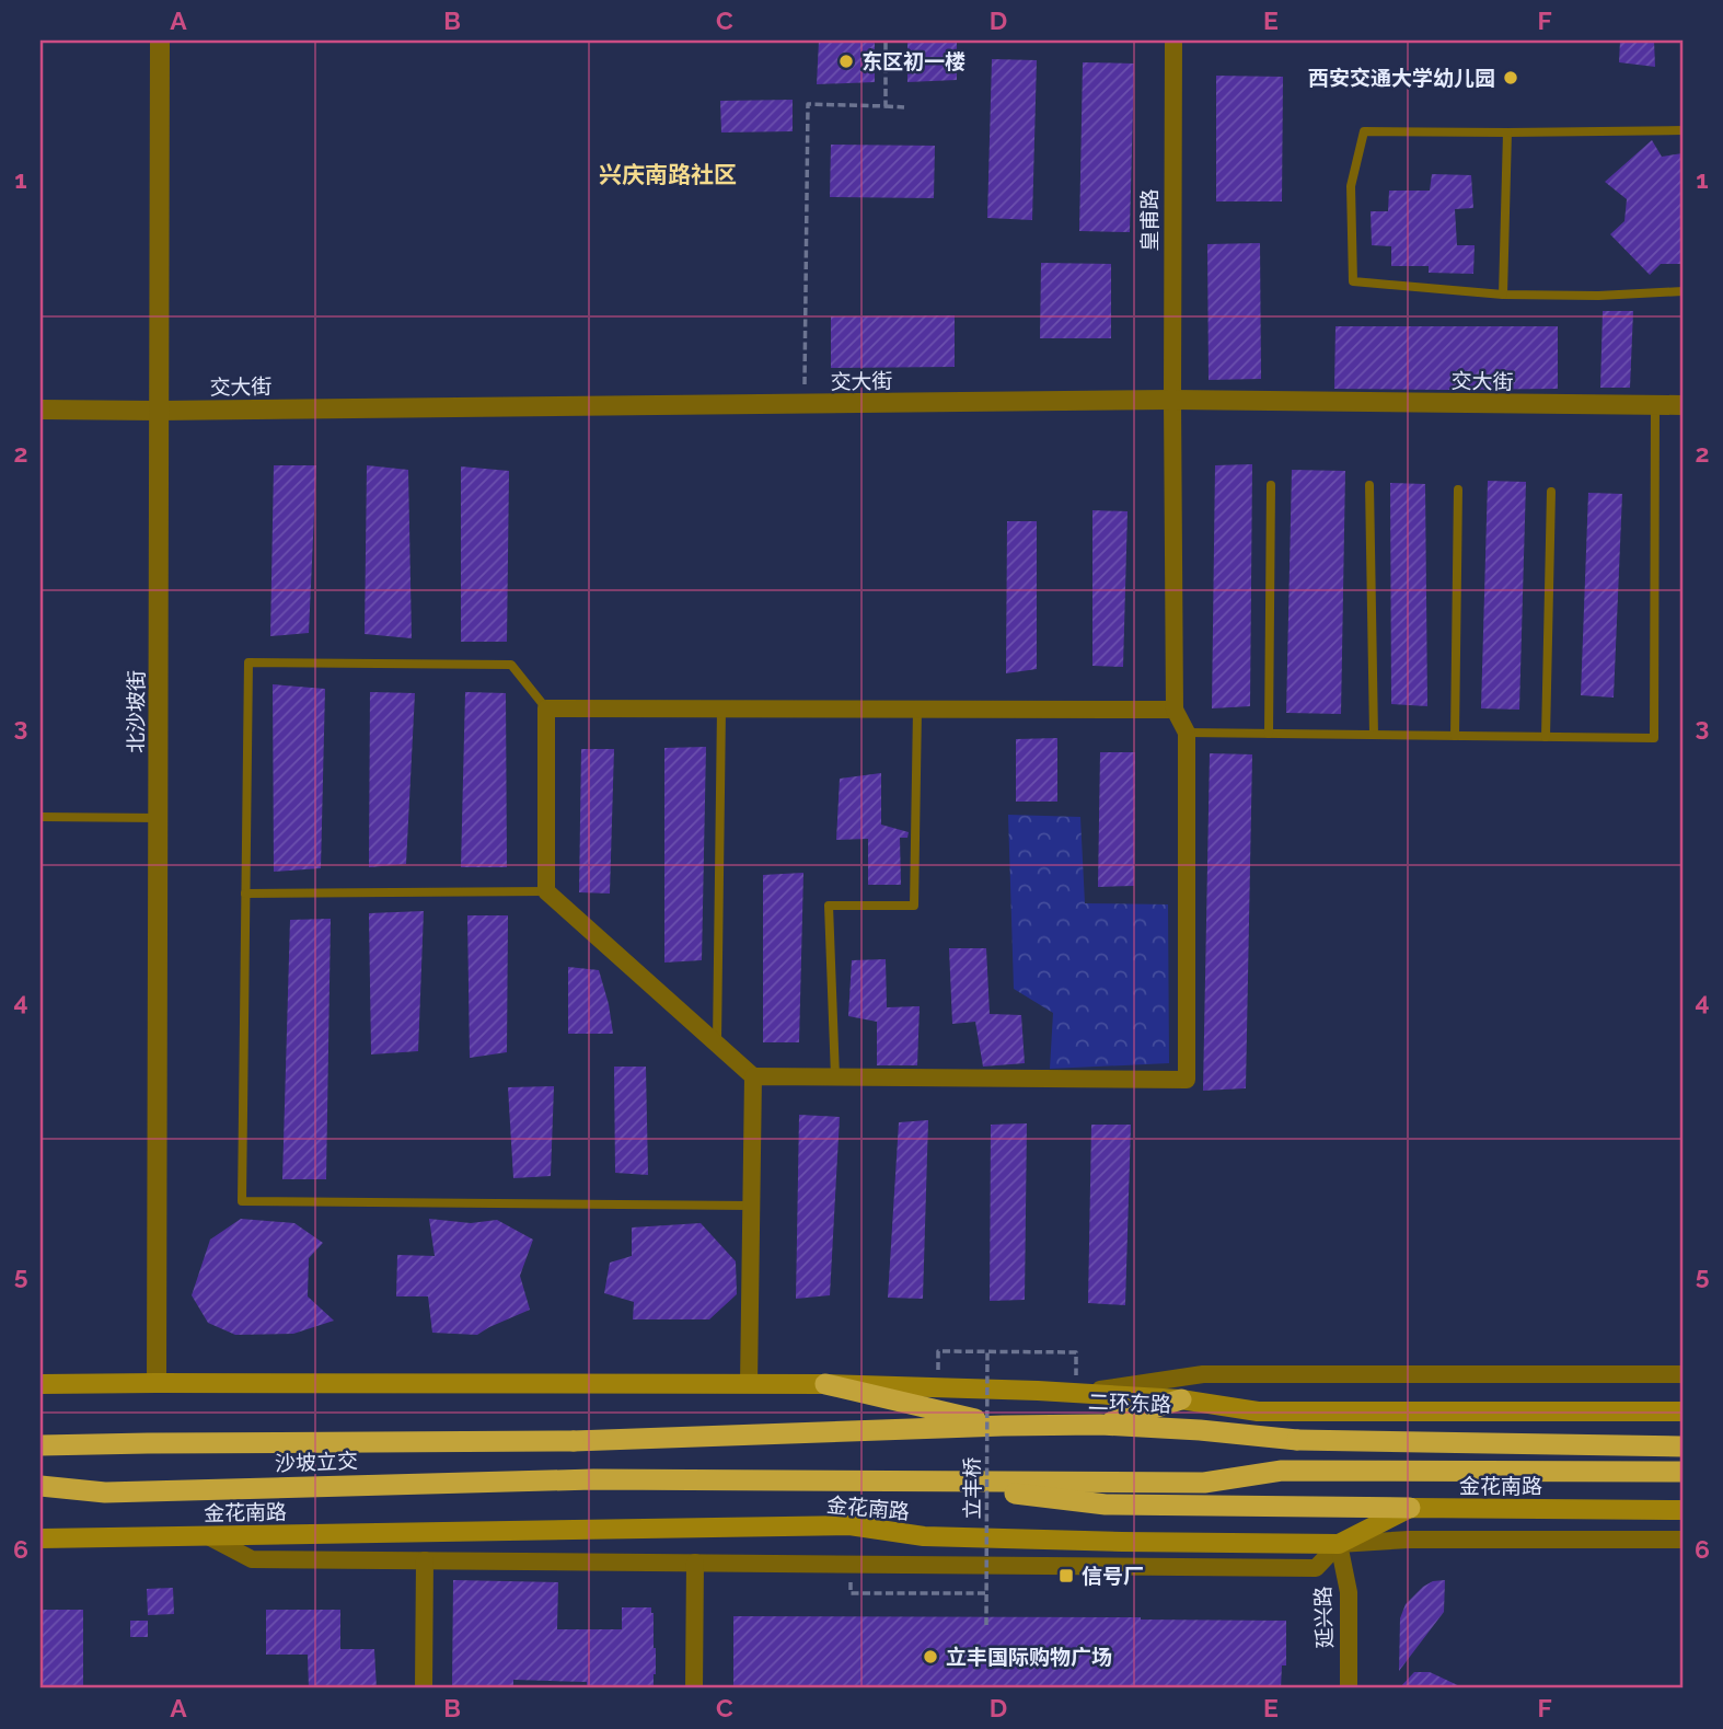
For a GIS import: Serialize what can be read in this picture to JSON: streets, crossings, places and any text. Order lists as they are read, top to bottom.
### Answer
{
  "streets": {
    "highway": ["二环东路", "沙坡立交"],
    "main road": ["金花南路"],
    "street": [
      "皇甫路",
      "交大街",
      "北沙坡街",
      "延兴路"
    ],
    "path": ["立丰桥"]
  },
  "crossings": [
    ["皇甫路", "交大街"],
    ["交大街", "北沙坡街"],
    ["二环东路", "沙坡立交"],
    ["金花南路", "延兴路"]
  ],
  "districts": ["兴庆南路社区"],
  "places": {
    "other": ["东区初一楼", "西安交通大学幼儿园", "立丰国际购物广场"],
    "transit": ["信号厂"]
  },
  "grid": {
    "columns": [
      "A",
      "B",
      "C",
      "D",
      "E",
      "F"
    ],
    "rows": [
      "1",
      "2",
      "3",
      "4",
      "5",
      "6"
    ]
  }
}
